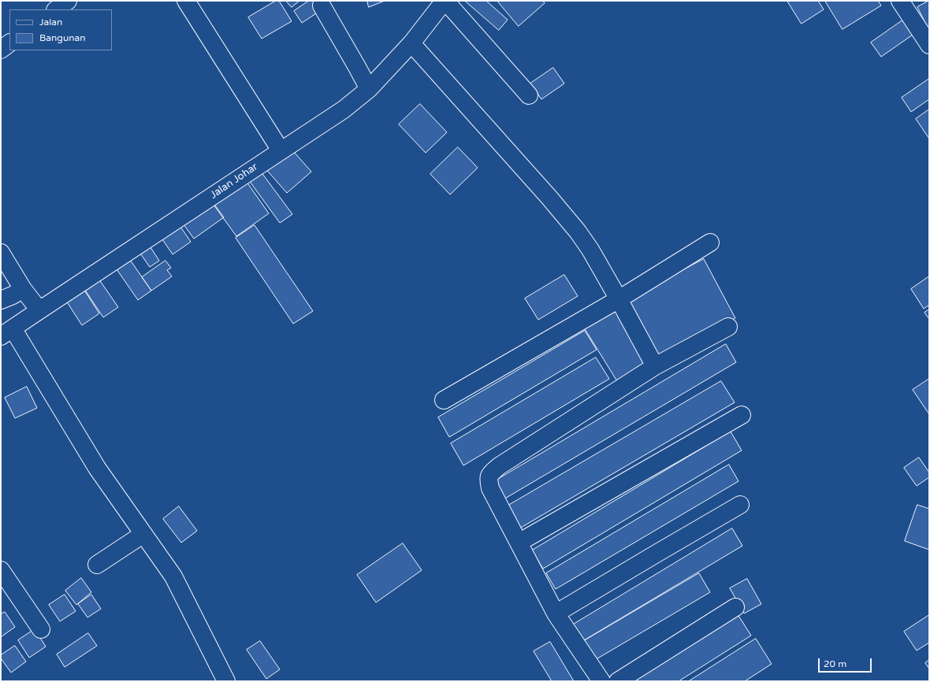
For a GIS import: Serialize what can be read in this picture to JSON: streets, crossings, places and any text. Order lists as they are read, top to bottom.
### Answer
{
  "streets": {
    "street": ["Jalan Johar"]
  },
  "legend": ["Jalan", "Bangunan"],
  "scale_bar": "20 m"
}
